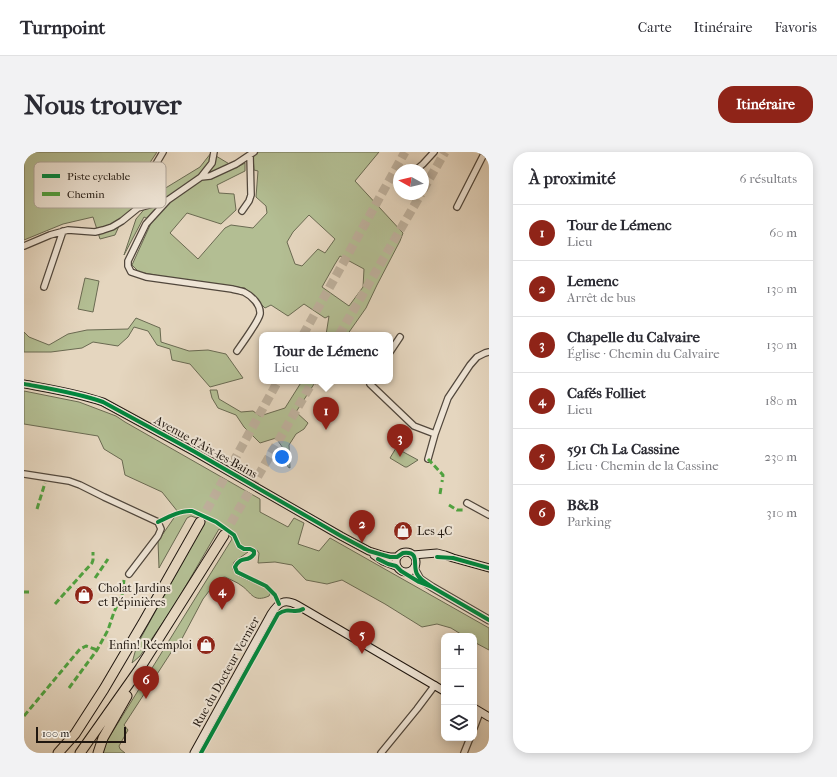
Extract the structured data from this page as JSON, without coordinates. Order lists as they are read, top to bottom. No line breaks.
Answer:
{"streets":{"main road":["Avenue d'Aix-les-Bains","Rue du Docteur Vernier"]},"places":{"shop":["Les 4C","Cholat Jardins et Pépinières","Enfin! Réemploi"]},"legend":["Piste cyclable","Chemin"],"scale_bar":"100 m","north":"left","page":{"header":"Turnpoint","nav":["Carte","Itinéraire","Favoris"],"buttons":"Itinéraire","title":"Nous trouver","heading":["À proximité","6 résultats"],"list":[{"mark":"1","name":"Tour de Lémenc","note":"Lieu","value":"60 m"},{"mark":"2","name":"Lemenc","note":"Arrêt de bus","value":"130 m"},{"mark":"3","name":"Chapelle du Calvaire","note":"Église · Chemin du Calvaire","value":"130 m"},{"mark":"4","name":"Cafés Folliet","note":"Lieu","value":"180 m"},{"mark":"5","name":"591 Ch La Cassine","note":"Lieu · Chemin de la Cassine","value":"230 m"},{"mark":"6","name":"B&B","note":"Parking","value":"310 m"}],"popup":["Tour de Lémenc","Lieu"],"pins":["1","3","2","4","5","6"],"map_buttons":["+","−"],"scale":"100 m"}}
